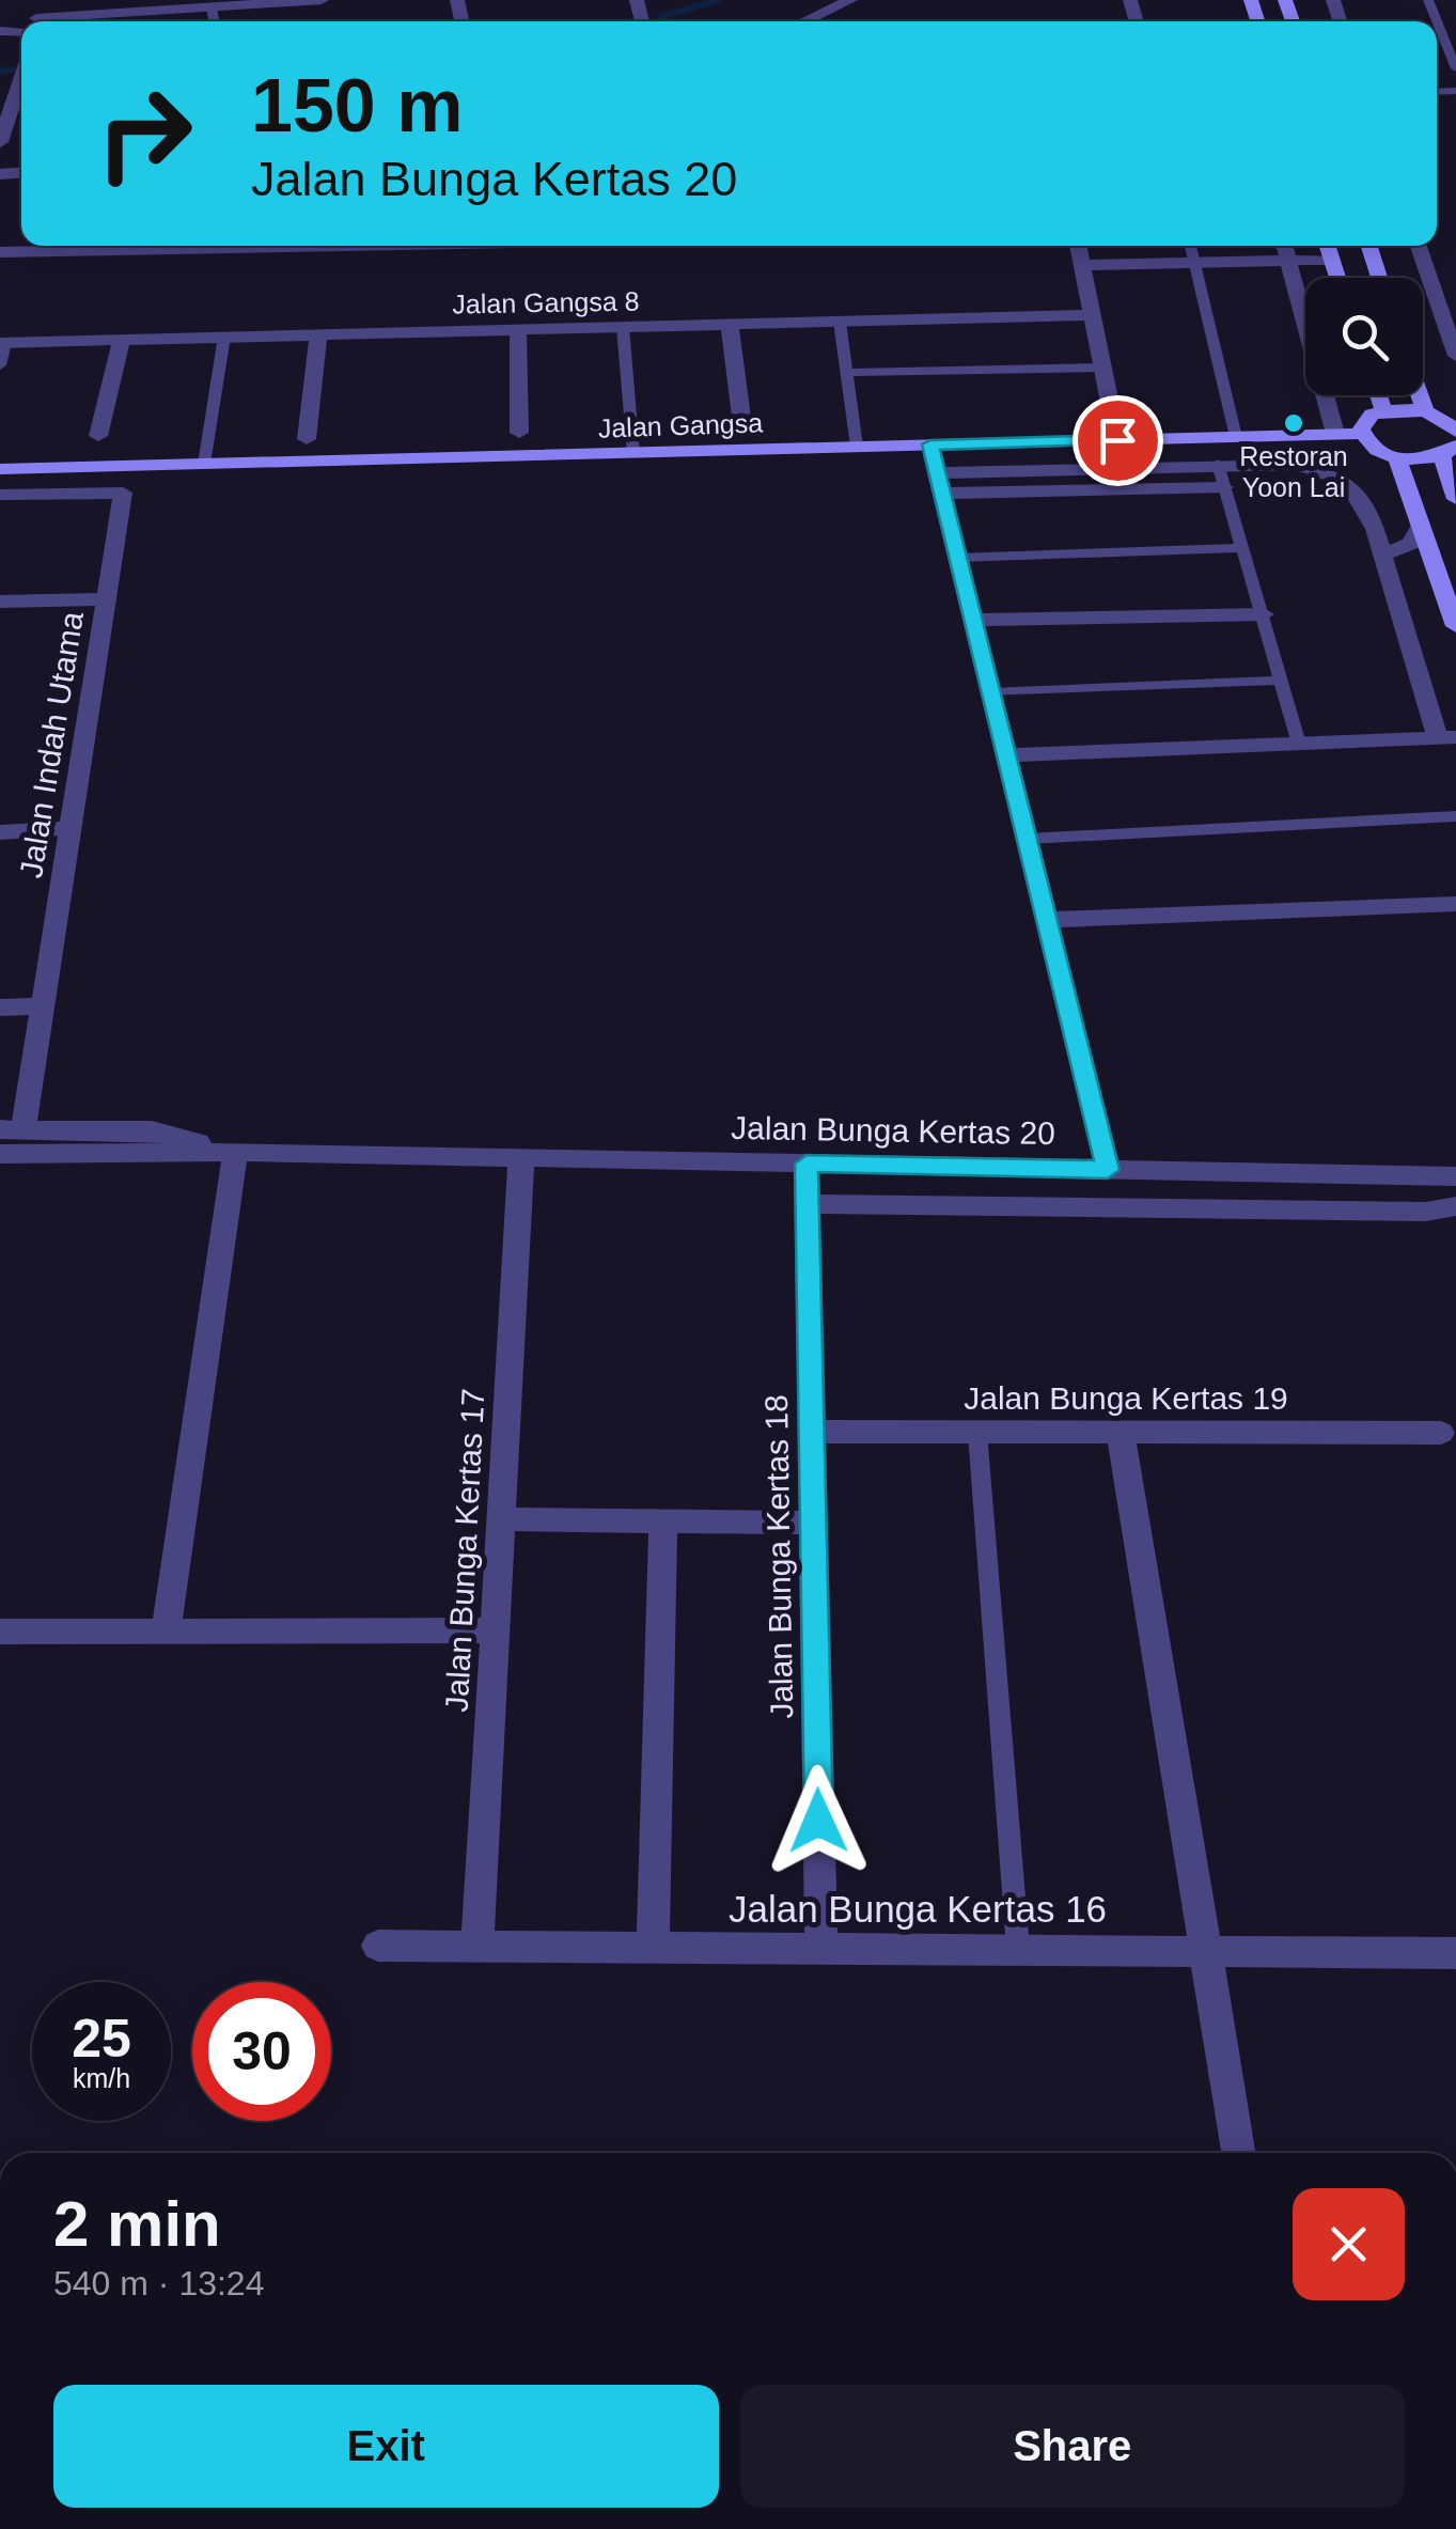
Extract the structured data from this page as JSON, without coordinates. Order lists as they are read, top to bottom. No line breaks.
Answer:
{"streets":{"street":["Jalan Gangsa 8","Jalan Gangsa","Jalan Indah Utama","Jalan Bunga Kertas 20","Jalan Bunga Kertas 19","Jalan Bunga Kertas 17","Jalan Bunga Kertas 18","Jalan Bunga Kertas 16"]},"crossings":[["Jalan Bunga Kertas 20","Jalan Bunga Kertas 17"],["Jalan Bunga Kertas 20","Jalan Bunga Kertas 18"],["Jalan Bunga Kertas 19","Jalan Bunga Kertas 18"],["Jalan Bunga Kertas 17","Jalan Bunga Kertas 16"],["Jalan Bunga Kertas 18","Jalan Bunga Kertas 16"]],"places":["Restoran Yoon Lai"],"page":{"turn":["150 m","Jalan Bunga Kertas 20"],"speed":"25 km/h","limit":"30","heading":["2 min","540 m · 13:24"],"buttons":["Exit","Share"]}}
